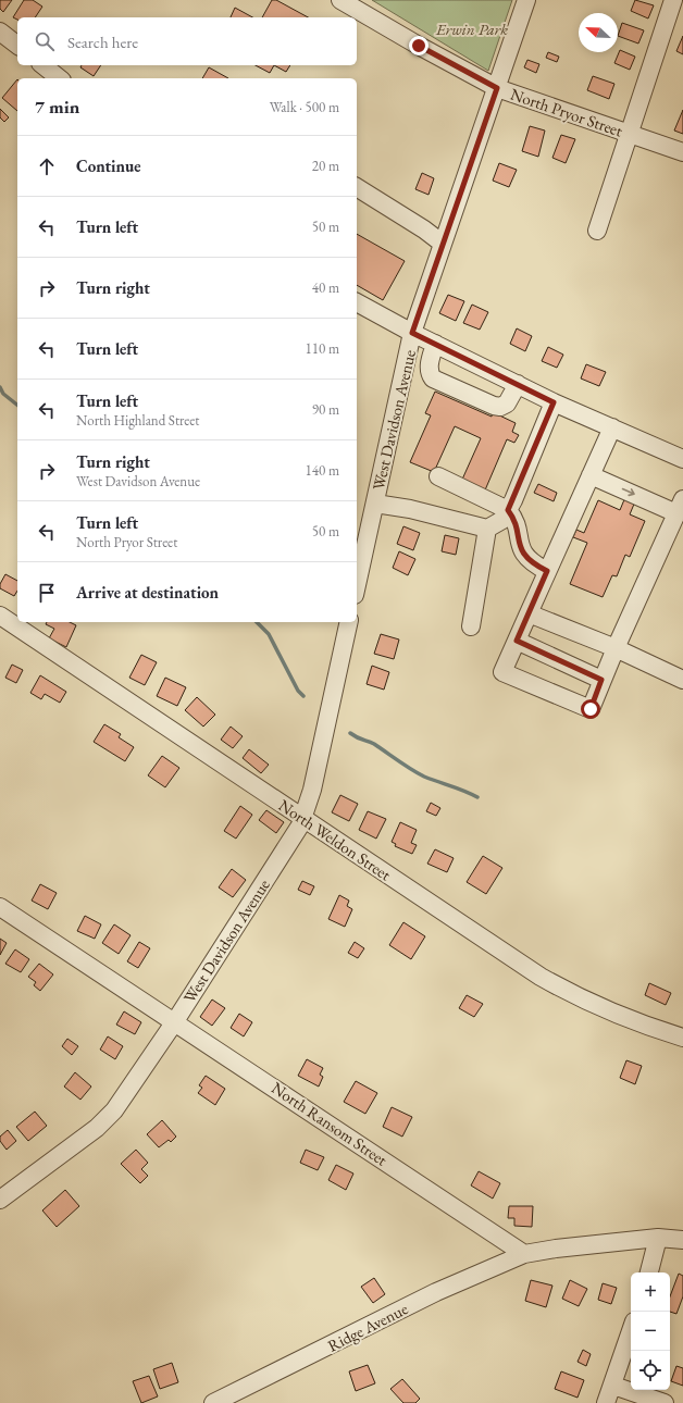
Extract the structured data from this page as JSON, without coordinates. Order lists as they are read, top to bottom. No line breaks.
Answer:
{"streets":{"street":["North Pryor Street","West Davidson Avenue","North Weldon Street","North Ransom Street","Ridge Avenue"]},"crossings":[["North Pryor Street","West Davidson Avenue"],["West Davidson Avenue","North Weldon Street"],["West Davidson Avenue","North Ransom Street"],["North Ransom Street","Ridge Avenue"]],"parks":["Erwin Park"],"north":"top left","page":{"search":"Search here","heading":["7 min","Walk · 500 m"],"list":[["Continue","20 m"],["Turn left","50 m"],["Turn right","40 m"],["Turn left","110 m"],["Turn left","North Highland Street","90 m"],["Turn right","West Davidson Avenue","140 m"],["Turn left","North Pryor Street","50 m"],"Arrive at destination"],"map_buttons":["+","−"]}}
